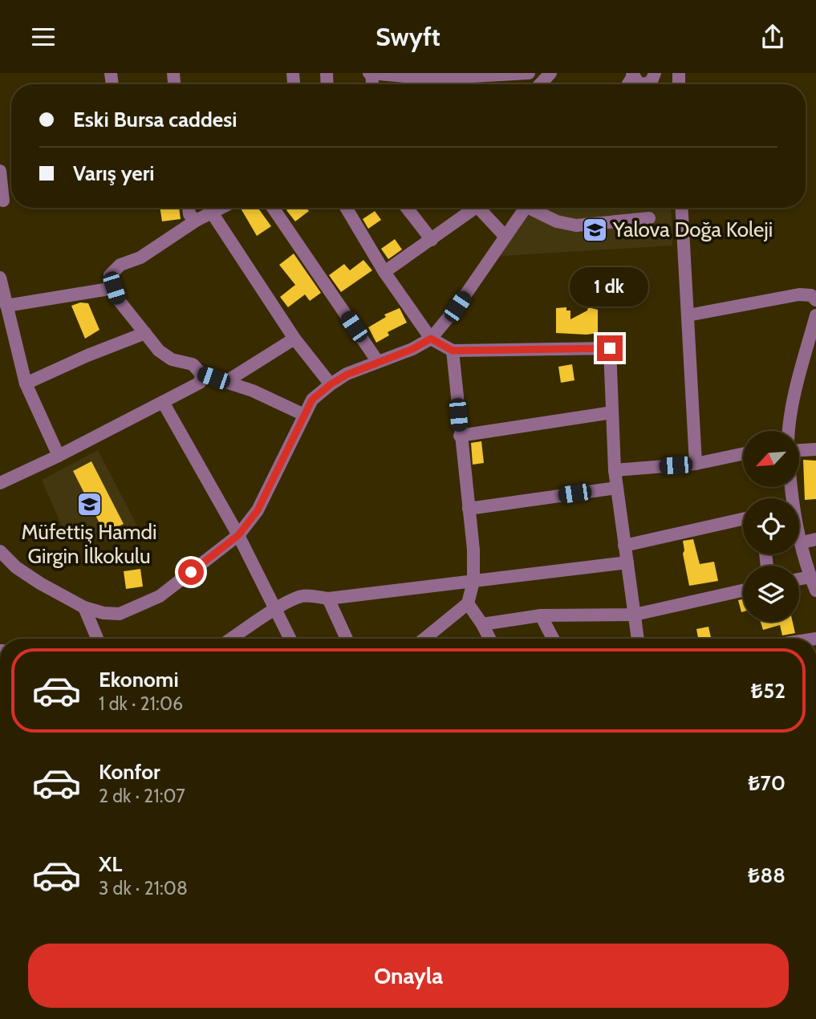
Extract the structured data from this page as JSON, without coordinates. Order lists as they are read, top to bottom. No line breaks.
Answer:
{"places":{"school or university":["Yalova Doğa Koleji","Müfettiş Hamdi Girgin İlkokulu"]},"north":"bottom left","page":{"header":"Swyft","banner":["Eski Bursa caddesi","Varış yeri"],"bubble":"1 dk","list":[{"name":"Ekonomi","note":"1 dk · 21:06","value":"₺52"},{"name":"Konfor","note":"2 dk · 21:07","value":"₺70"},{"name":"XL","note":"3 dk · 21:08","value":"₺88"}],"buttons":"Onayla"}}
